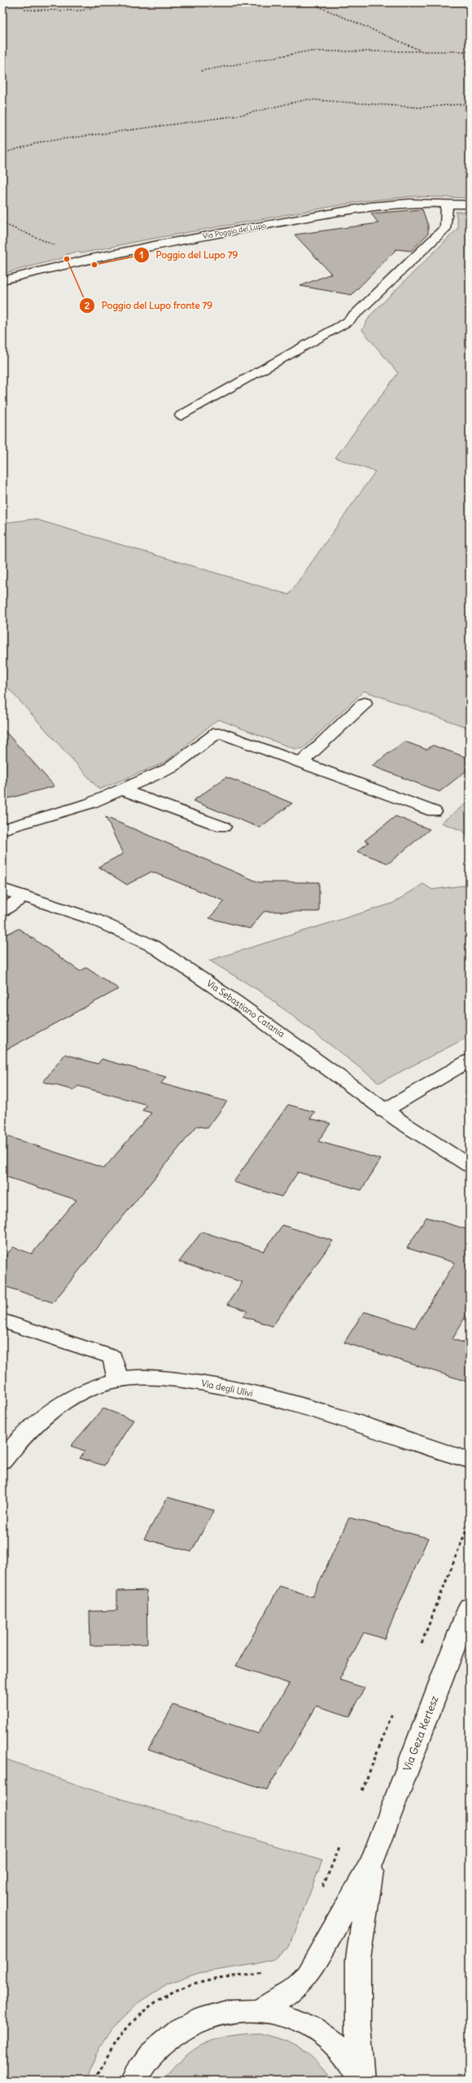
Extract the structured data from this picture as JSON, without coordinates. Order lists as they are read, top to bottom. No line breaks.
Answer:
{"streets":{"street":["Via Poggio del Lupo","Via Sebastiano Catania","Via degli Ulivi","Via Geza Kertesz"]},"places":["Poggio del Lupo fronte 79","Poggio del Lupo 79"]}
